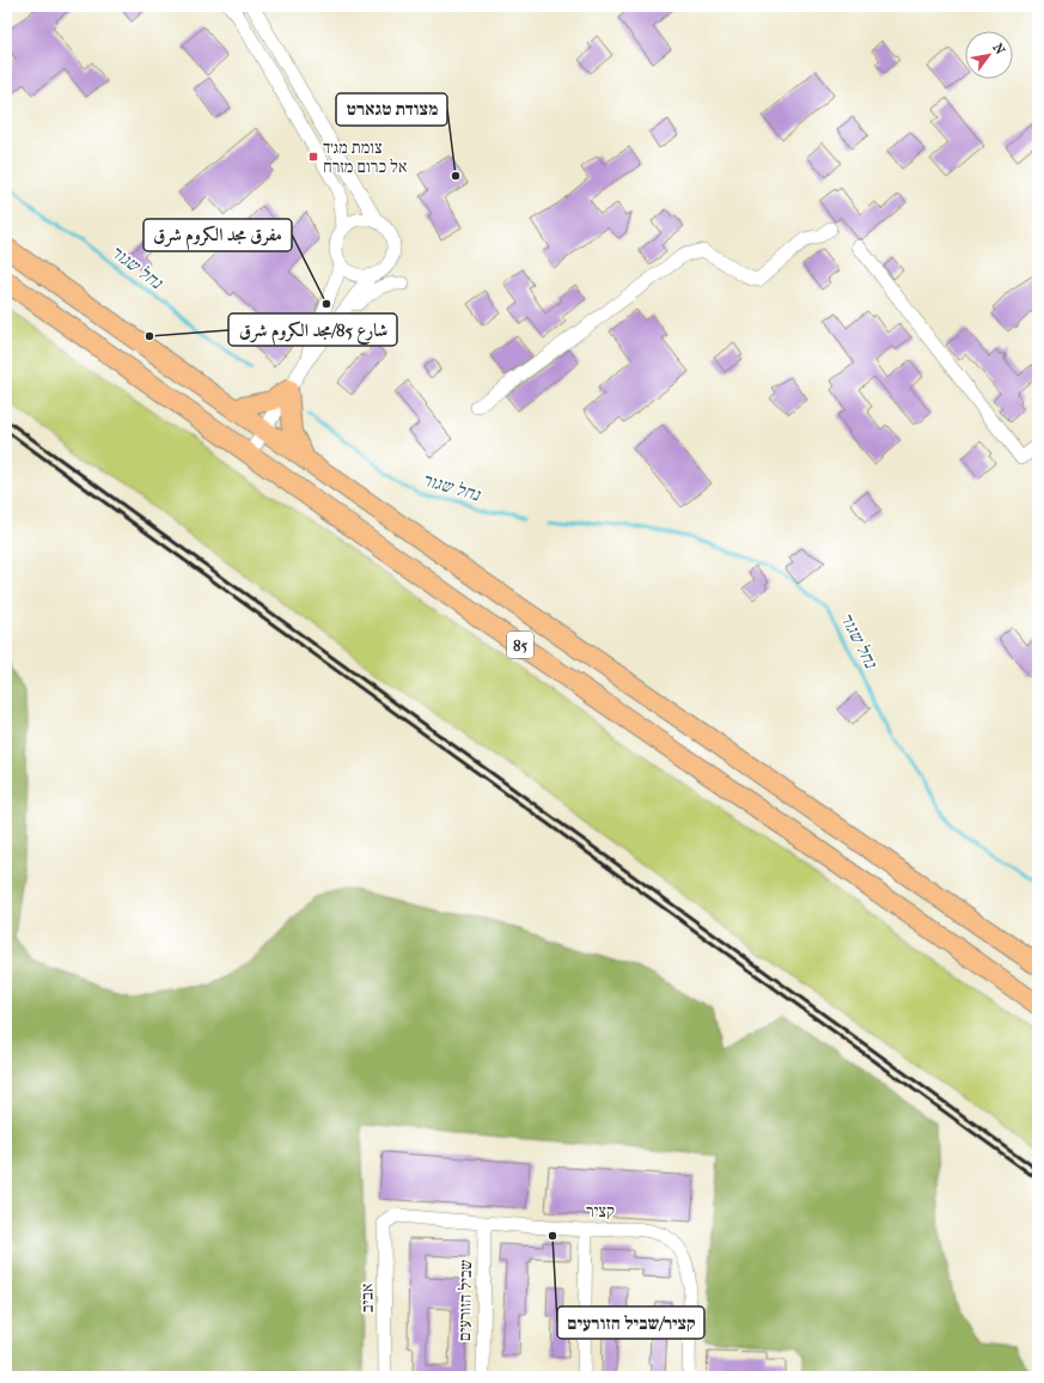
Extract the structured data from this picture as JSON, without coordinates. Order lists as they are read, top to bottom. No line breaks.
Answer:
{"streets":{"highway":["85"],"street":["קציר","אביב","שביל הזורעים"]},"crossings":[["קציר","אביב"],["קציר","שביל הזורעים"]],"water":["נחל שגור"],"places":{"transit":["צומת מג׳ד אל כרום מזרח"],"other":["מצודת טגארט","مفرق مجد الكروم شرق","شارع 85/مجد الكروم شرق","קציר/שביל הזורעים"]},"north":"top right"}
